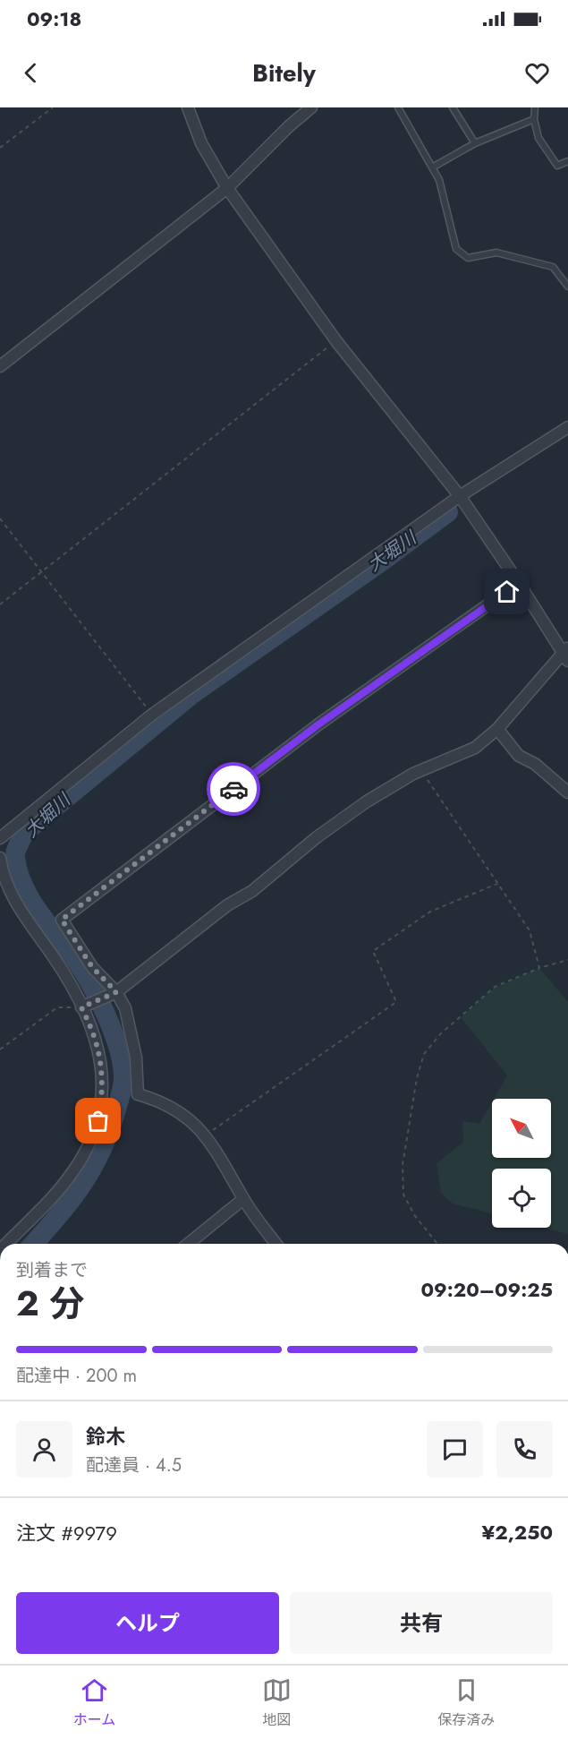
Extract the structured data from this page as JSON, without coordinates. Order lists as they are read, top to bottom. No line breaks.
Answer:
{"water":["大堀川"],"north":"top left","page":{"status":"09:18","header":"Bitely","heading":["2 分","到着まで","09:20–09:25"],"panel":["鈴木","配達員 · 4.5","注文 #9979","¥2,250"],"bar":"配達中 · 200 m","buttons":["ヘルプ","共有"],"tabs":["ホーム","地図","保存済み"]}}
